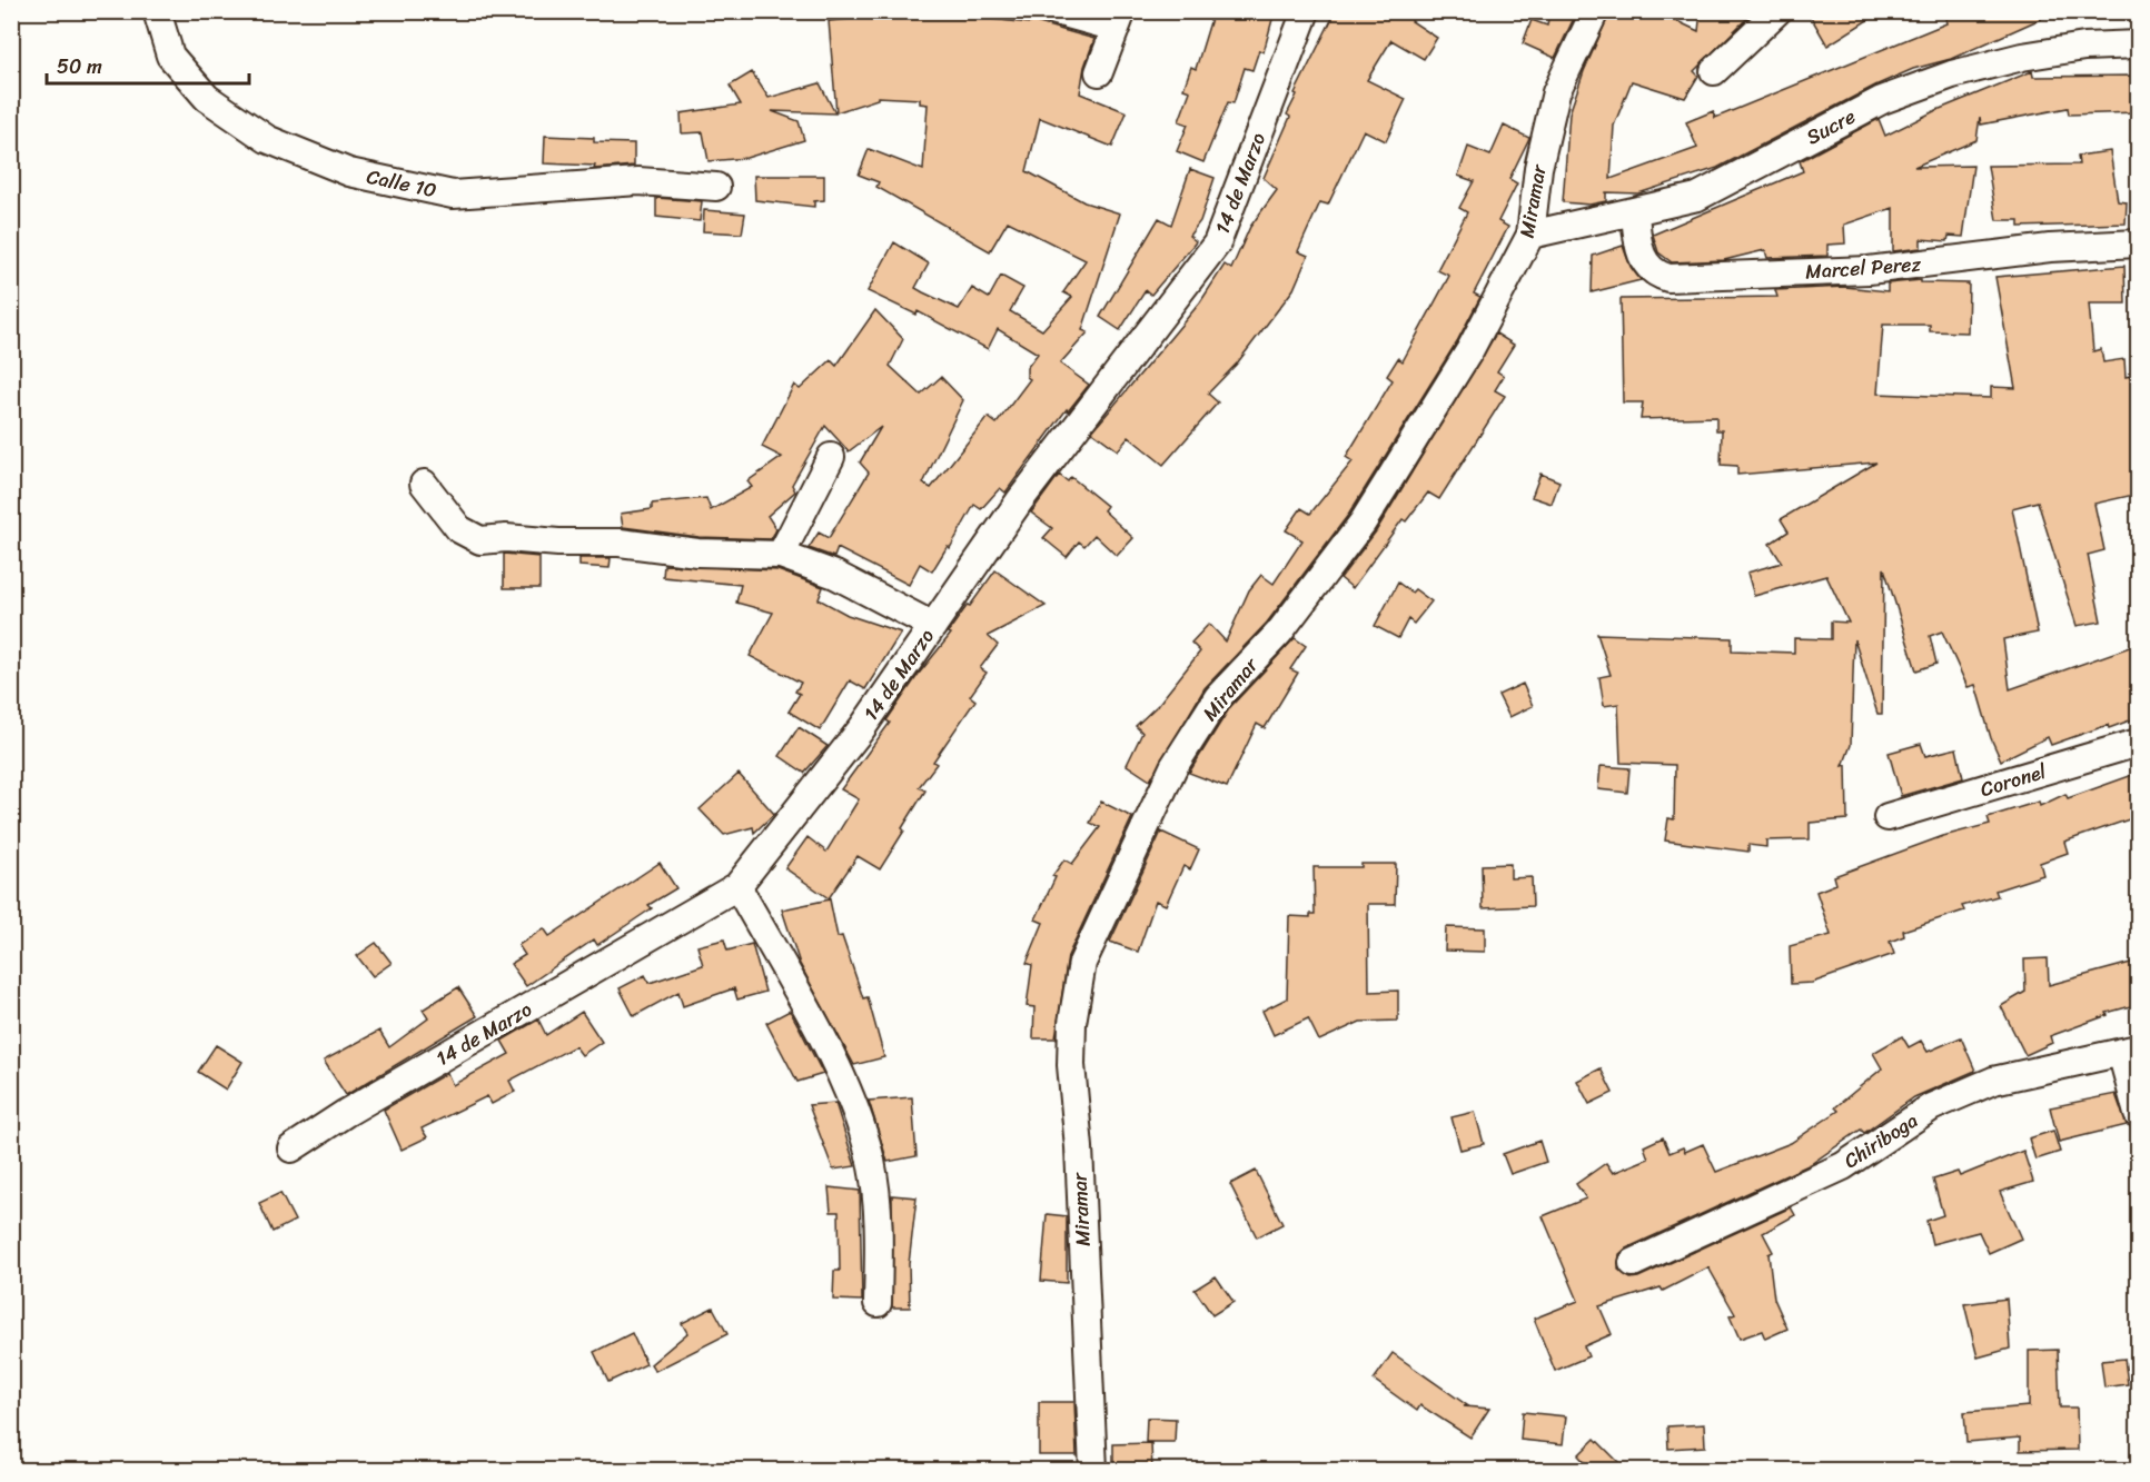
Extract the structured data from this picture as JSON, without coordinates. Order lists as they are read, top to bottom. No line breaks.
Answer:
{"streets":{"street":["Sucre","Calle 10","14 de Marzo","Miramar","Marcel Perez","Coronel","Chiriboga"]},"crossings":[["Sucre","Miramar"],["Sucre","Marcel Perez"]],"scale_bar":"50 m"}
